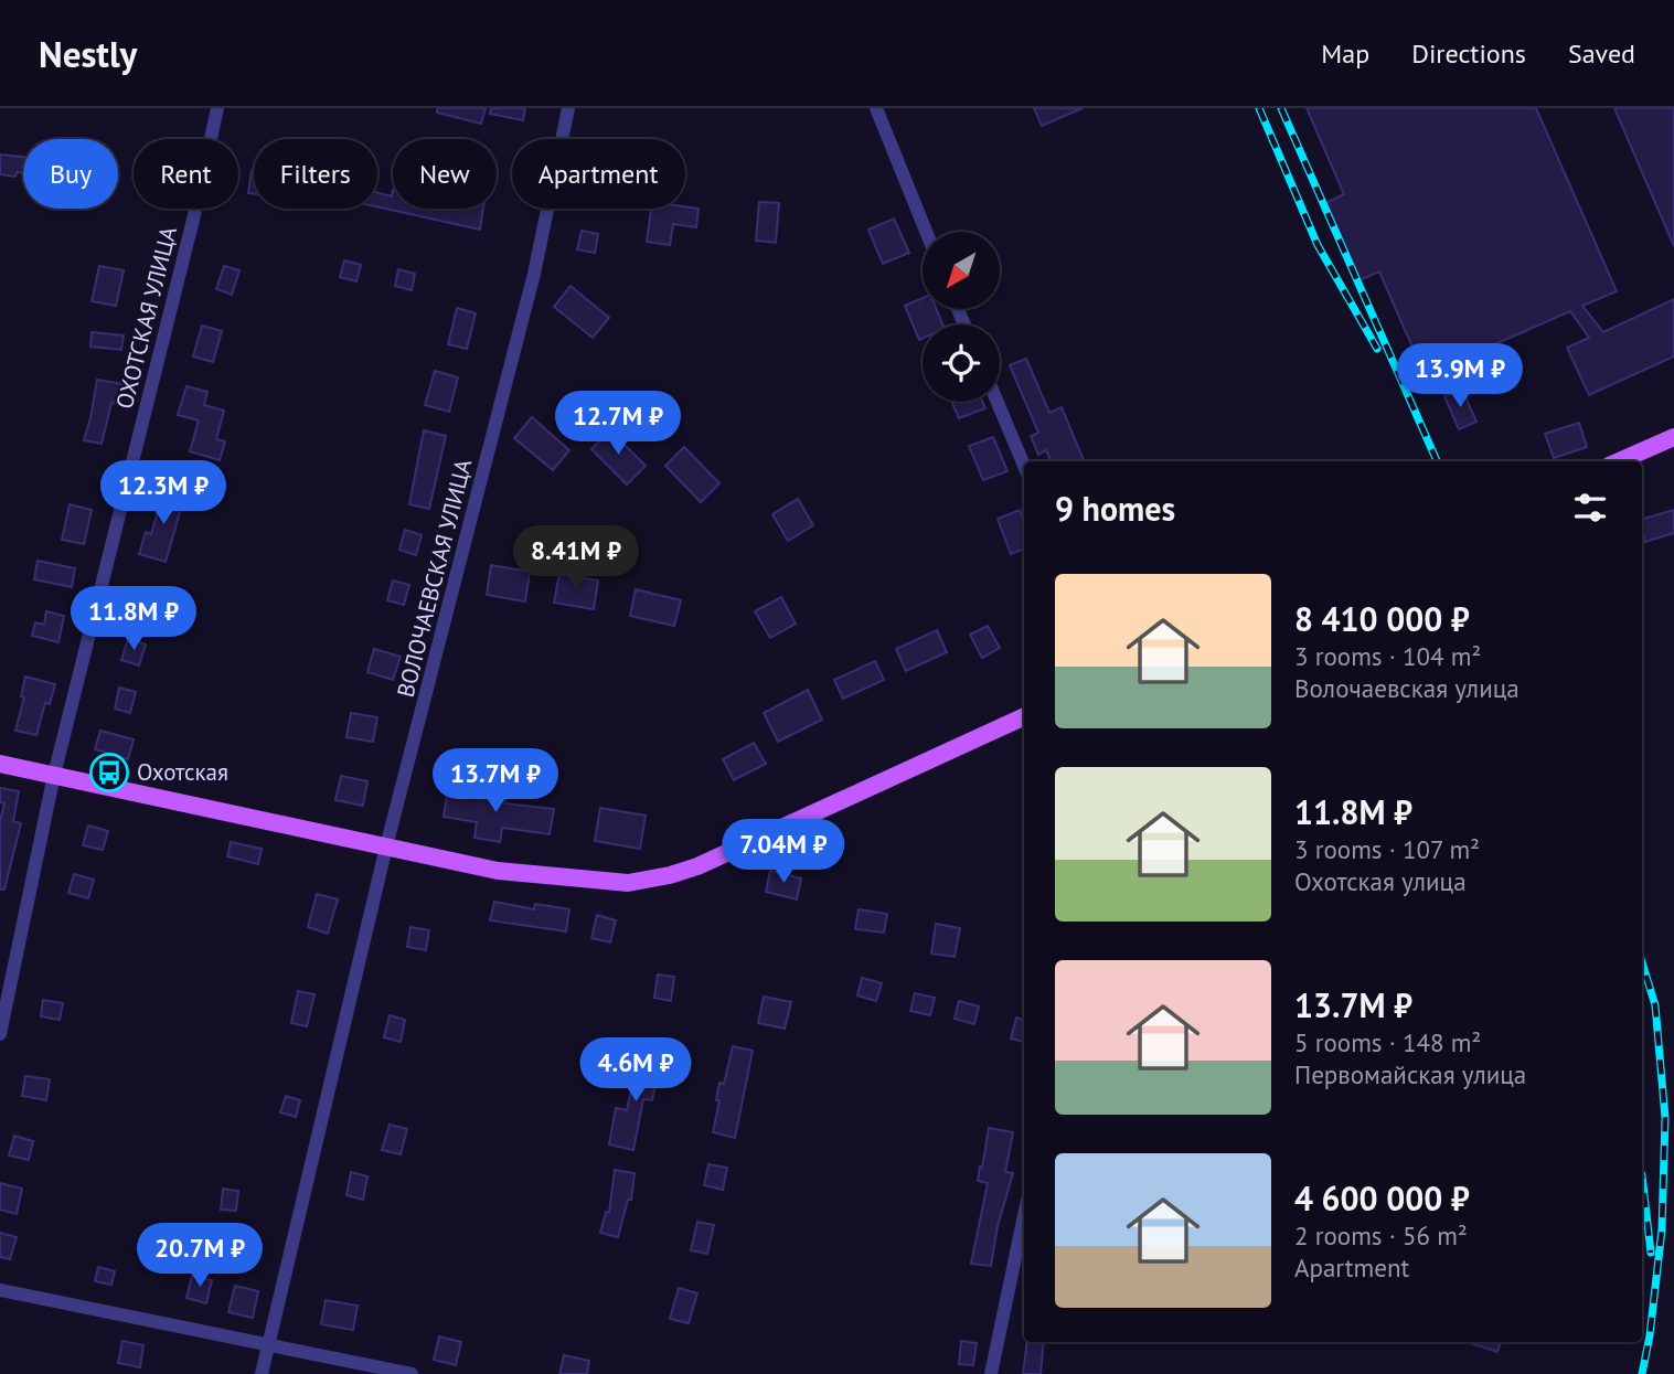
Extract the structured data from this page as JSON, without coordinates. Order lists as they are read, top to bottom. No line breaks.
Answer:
{"streets":{"street":["ОХОТСКАЯ УЛИЦА","ВОЛОЧАЕВСКАЯ УЛИЦА"]},"places":{"bus stop":["Охотская"]},"north":"bottom left","page":{"header":"Nestly","nav":["Map","Directions","Saved"],"chip":["Buy","Rent","Filters","New","Apartment"],"price":["13.9M ₽","12.7M ₽","12.3M ₽","8.41M ₽","11.8M ₽","13.7M ₽","7.04M ₽","4.6M ₽","20.7M ₽"],"heading":"9 homes","list":[{"name":"8 410 000 ₽","note":"3 rooms · 104 m² · Волочаевская улица"},{"name":"11.8M ₽","note":"3 rooms · 107 m² · Охотская улица"},{"name":"13.7M ₽","note":"5 rooms · 148 m² · Первомайская улица"},{"name":"4 600 000 ₽","note":"2 rooms · 56 m² · Apartment"}]}}
